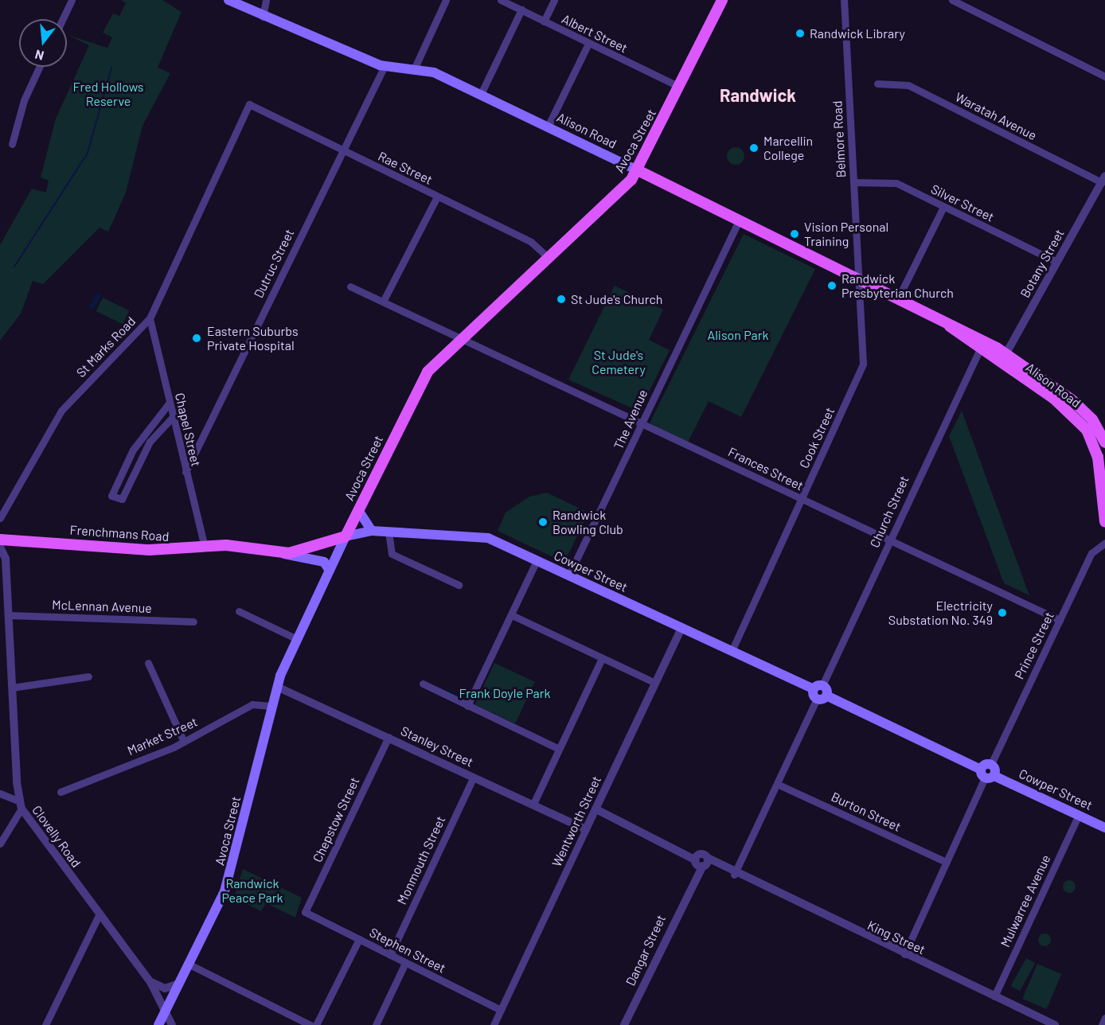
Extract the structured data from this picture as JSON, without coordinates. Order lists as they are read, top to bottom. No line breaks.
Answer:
{"streets":{"main road":["Alison Road","Avoca Street","Frenchmans Road","Cowper Street"],"street":["Albert Street","Waratah Avenue","Belmore Road","Rae Street","Silver Street","Dutruc Street","Botany Street","St Marks Road","The Avenue","Chapel Street","Cook Street","Frances Street","Church Street","McLennan Avenue","Prince Street","Market Street","Stanley Street","Burton Street","Chepstow Street","Wentworth Street","Clovelly Road","Monmouth Street","Mulwarree Avenue","King Street","Stephen Street","Dangar Street"]},"crossings":[["Albert Street","Avoca Street"],["Waratah Avenue","Botany Street"],["Alison Road","Belmore Road"],["Alison Road","Avoca Street"],["Alison Road","Dutruc Street"],["Alison Road","Botany Street"],["Alison Road","The Avenue"],["Alison Road","Cook Street"],["Alison Road","Church Street"],["Belmore Road","Silver Street"],["Belmore Road","Cook Street"],["Avoca Street","Rae Street"],["Avoca Street","Frances Street"],["Avoca Street","Frenchmans Road"],["Avoca Street","Cowper Street"],["Avoca Street","Market Street"],["Avoca Street","Stanley Street"],["Avoca Street","Clovelly Road"],["Rae Street","Dutruc Street"],["Rae Street","St Marks Road"],["Silver Street","Botany Street"],["Dutruc Street","Chapel Street"],["St Marks Road","Chapel Street"],["The Avenue","Frances Street"],["The Avenue","Cowper Street"],["Chapel Street","Frenchmans Road"],["Cook Street","Frances Street"],["Cook Street","Cowper Street"],["Frances Street","Church Street"],["Frances Street","Prince Street"],["Church Street","Cowper Street"],["Frenchmans Road","Cowper Street"],["Cowper Street","Wentworth Street"],["Cowper Street","Mulwarree Avenue"],["McLennan Avenue","Clovelly Road"],["Stanley Street","Chepstow Street"],["Stanley Street","Wentworth Street"],["Stanley Street","Monmouth Street"],["Chepstow Street","Stephen Street"],["Wentworth Street","King Street"],["Wentworth Street","Stephen Street"],["Monmouth Street","Stephen Street"],["Mulwarree Avenue","King Street"],["King Street","Dangar Street"]],"districts":["Randwick"],"parks":["Fred Hollows Reserve","Alison Park","St Jude's Cemetery","Frank Doyle Park","Randwick Peace Park"],"places":["Randwick Library","Marcellin College","Vision Personal Training","Randwick Presbyterian Church","St Jude's Church","Eastern Suburbs Private Hospital","Randwick Bowling Club","Electricity Substation No. 349"],"north":"bottom"}
